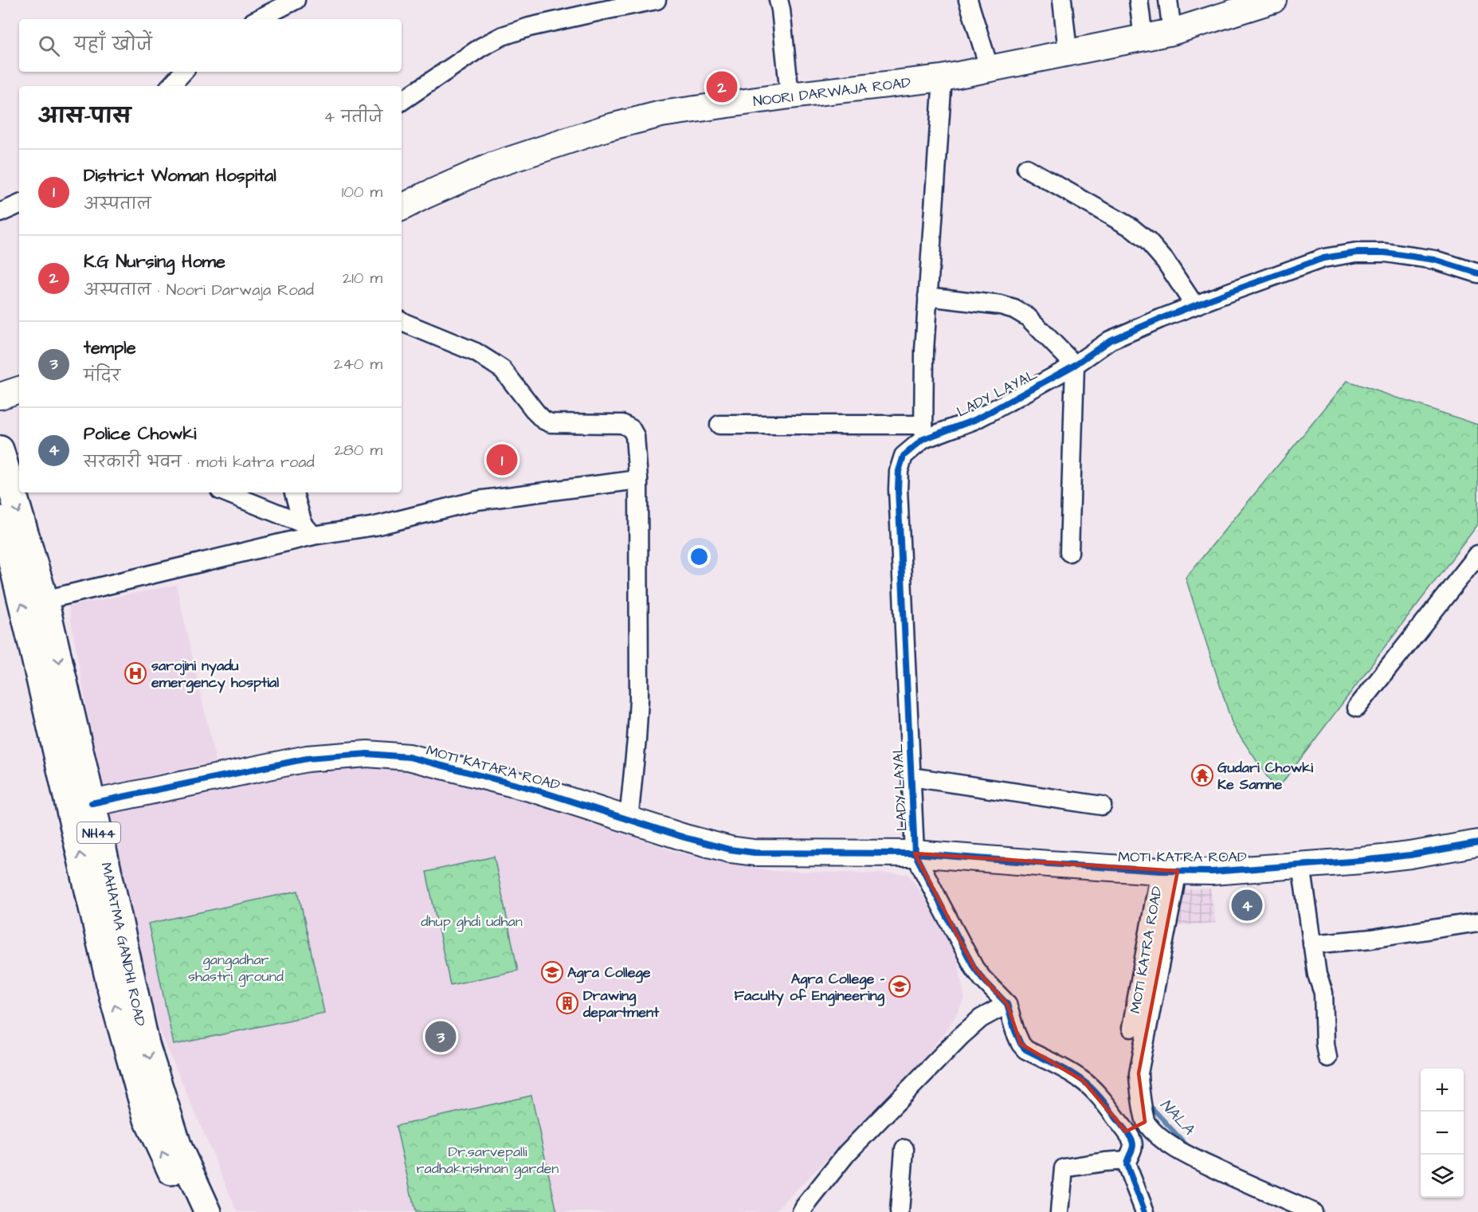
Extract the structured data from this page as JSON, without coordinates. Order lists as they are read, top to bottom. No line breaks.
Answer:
{"streets":{"highway":["NH44","MAHATMA GANDHI ROAD"],"street":["NOORI DARWAJA ROAD","LADY LAYAL","MOTI KATARA ROAD","MOTI KATRA ROAD"]},"crossings":[["LADY LAYAL","MOTI KATARA ROAD"],["LADY LAYAL","MOTI KATRA ROAD"],["MOTI KATARA ROAD","MOTI KATRA ROAD"],["MOTI KATARA ROAD","MAHATMA GANDHI ROAD"]],"water":["NALA"],"parks":["dhup ghdi udhan","gangadhar shastri ground","Dr.sarvepalli radhakrishnan garden"],"places":{"hospital":["sarojini nyadu emergency hosptial"],"temple":["Gudari Chowki Ke Samne"],"school or university":["Agra College","Agra College - Faculty of Engineering"],"building":["Drawing department"]},"page":{"search":"यहाँ खोजें","pins":["2","1","4","3"],"heading":["आस-पास","4 नतीजे"],"list":[{"mark":"1","name":"District Woman Hospital","note":"अस्पताल","value":"100 m"},{"mark":"2","name":"K.G Nursing Home","note":"अस्पताल · Noori Darwaja Road","value":"210 m"},{"mark":"3","name":"temple","note":"मंदिर","value":"240 m"},{"mark":"4","name":"Police Chowki","note":"सरकारी भवन · moti katra road","value":"280 m"}],"map_buttons":["+","−"]}}
